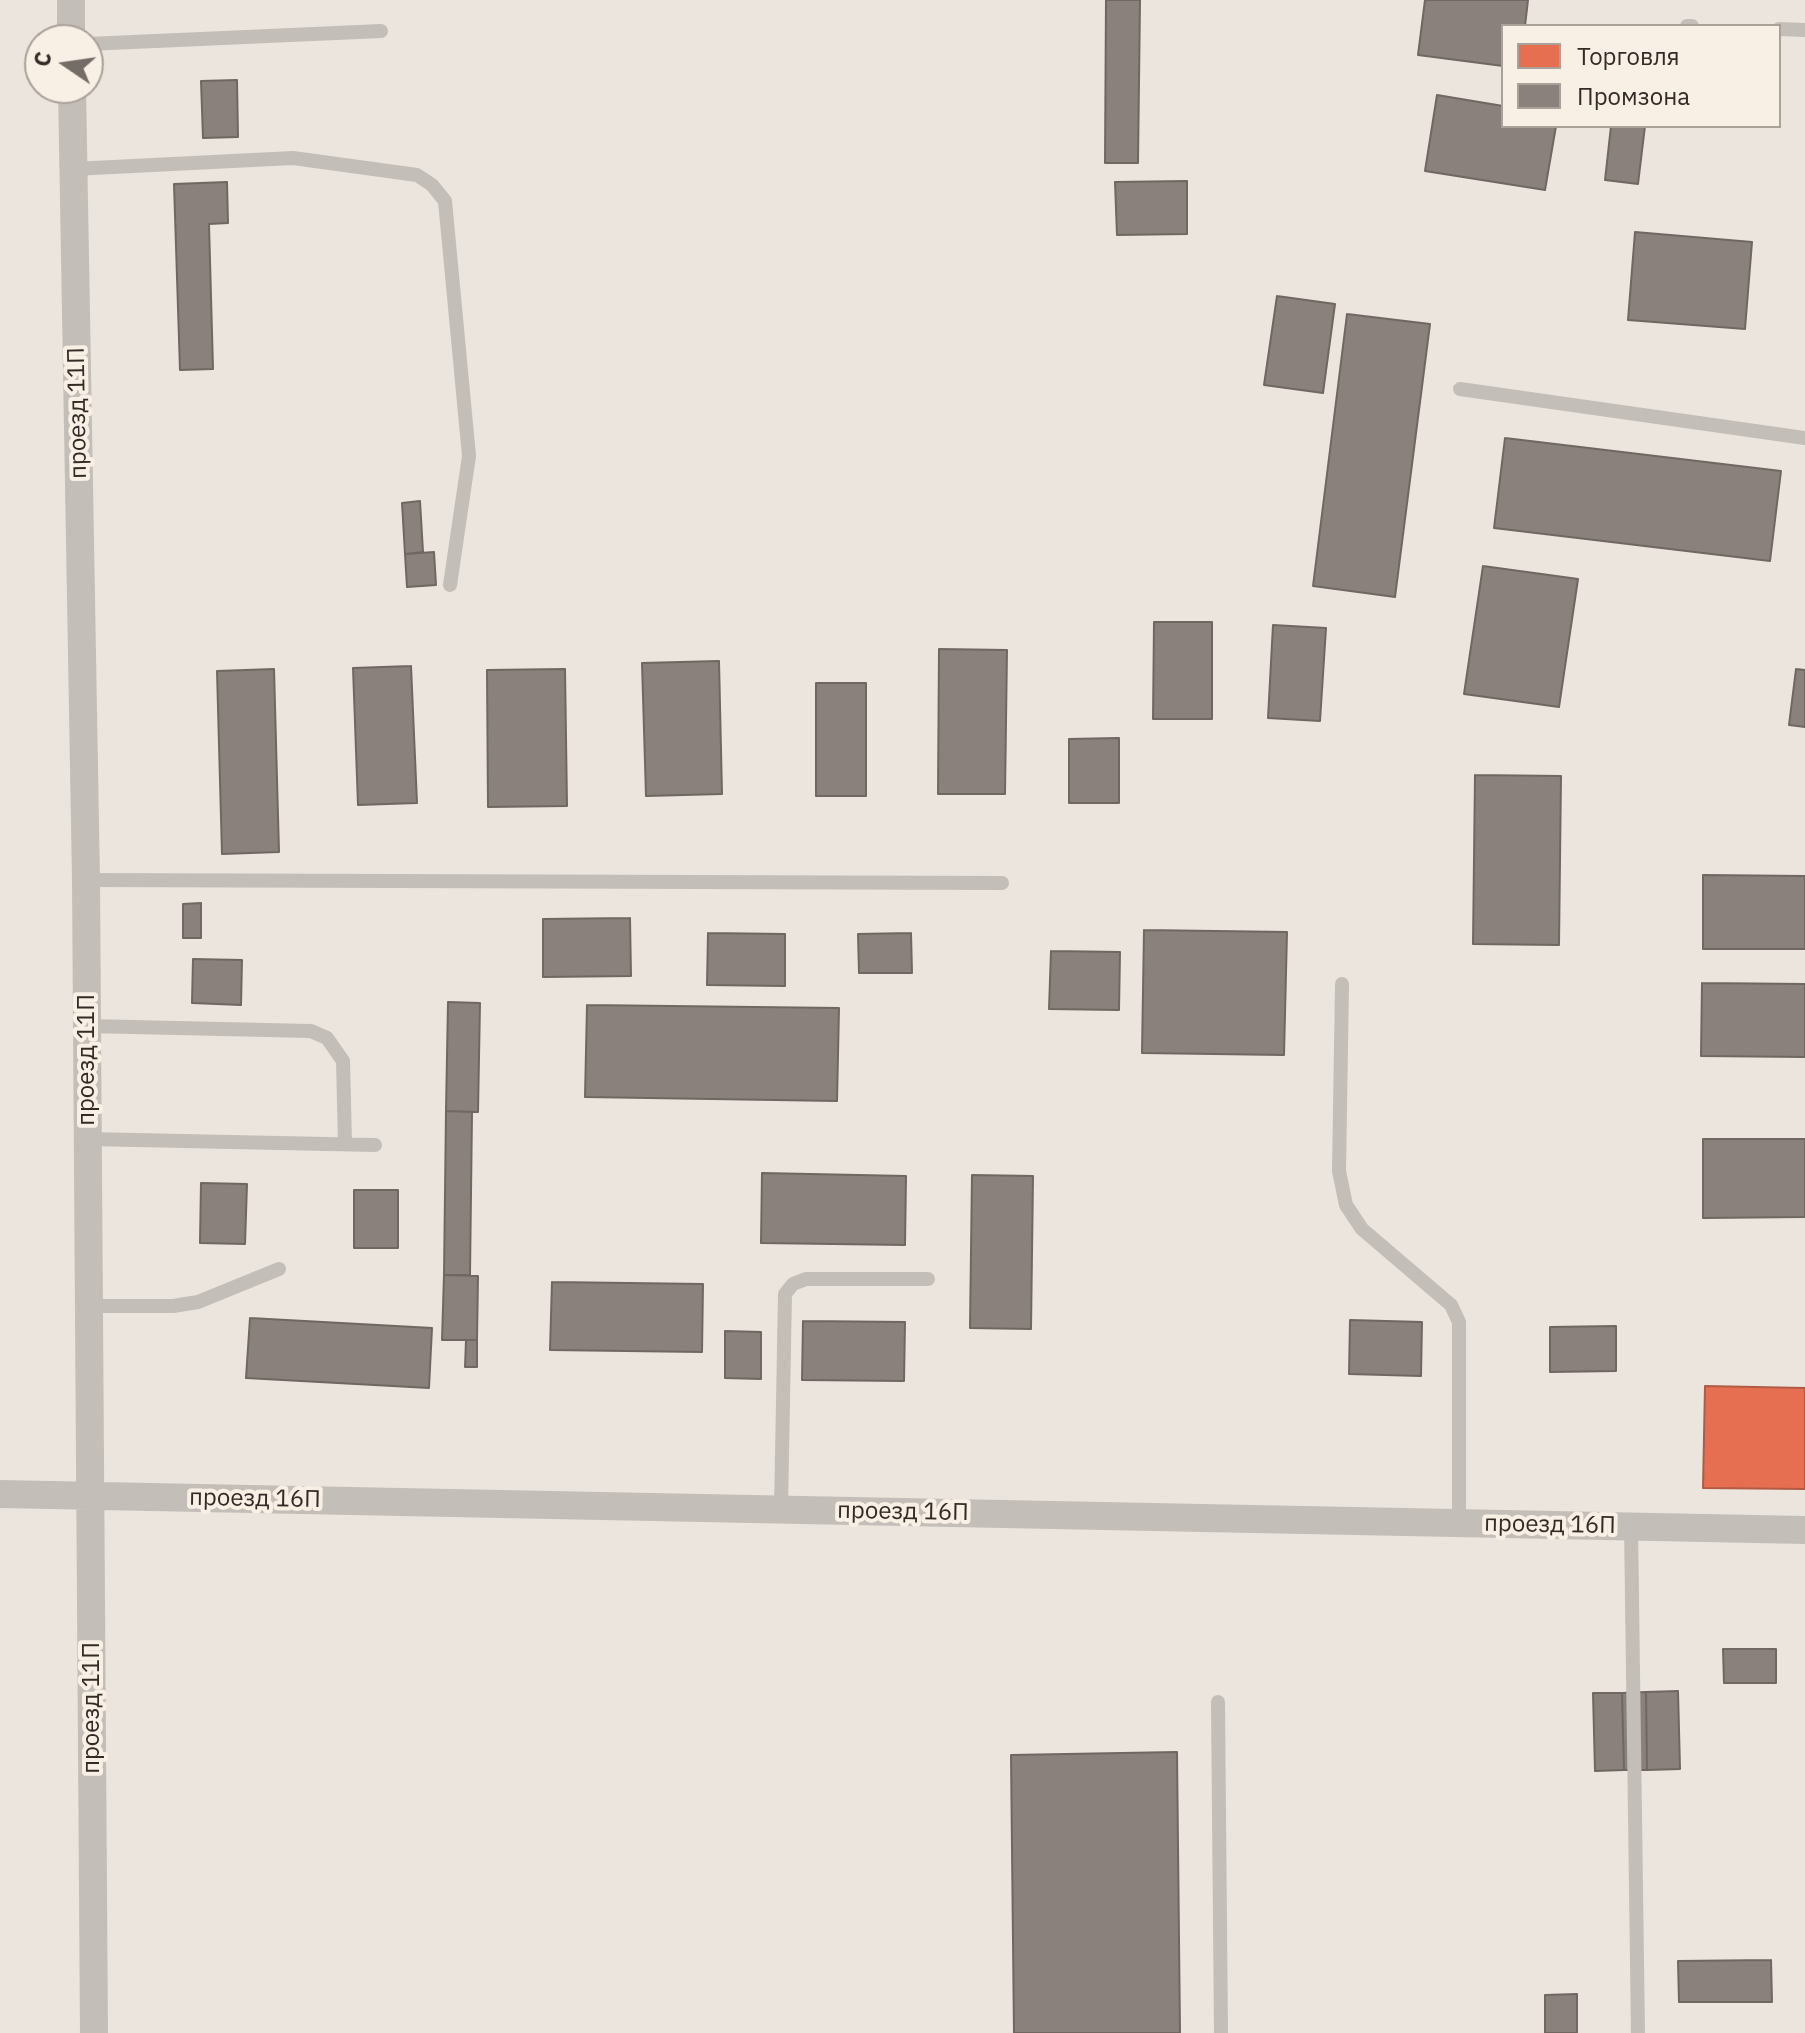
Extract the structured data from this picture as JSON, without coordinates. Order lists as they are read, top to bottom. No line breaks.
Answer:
{"streets":{"street":["проезд 11П","проезд 16П"]},"crossings":[["проезд 11П","проезд 16П"]],"legend":["Торговля","Промзона"],"north":"left"}
